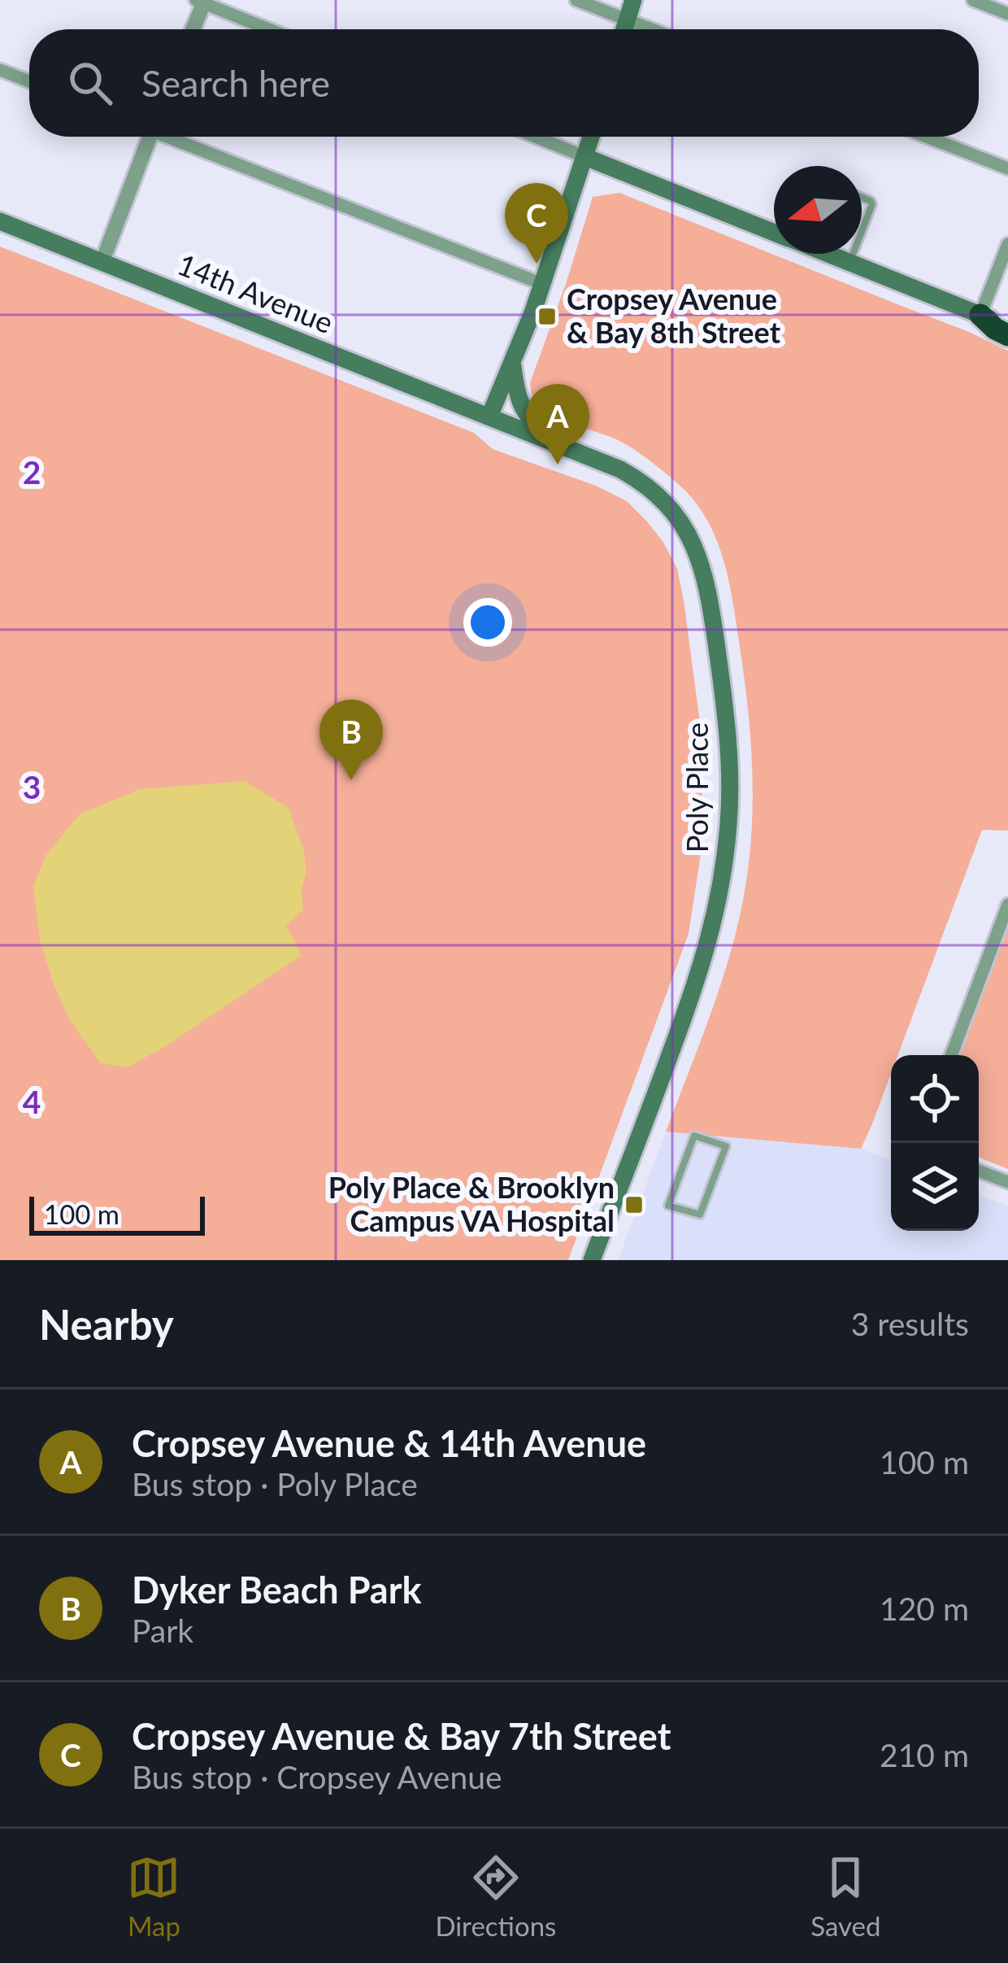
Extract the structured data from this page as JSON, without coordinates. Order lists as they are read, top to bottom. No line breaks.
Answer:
{"streets":{"main road":["14th Avenue","Poly Place"]},"crossings":[["14th Avenue","Poly Place"]],"places":{"transit":["Cropsey Avenue & Bay 8th Street","Poly Place & Brooklyn Campus VA Hospital"]},"scale_bar":"100 m","north":"left","page":{"search":"Search here","pins":["C","A","B"],"scale":"100 m","heading":["Nearby","3 results"],"list":[{"mark":"A","name":"Cropsey Avenue & 14th Avenue","note":"Bus stop · Poly Place","value":"100 m"},{"mark":"B","name":"Dyker Beach Park","note":"Park","value":"120 m"},{"mark":"C","name":"Cropsey Avenue & Bay 7th Street","note":"Bus stop · Cropsey Avenue","value":"210 m"}],"nav":["Map","Directions","Saved"]},"grid":{"rows":["2","3","4"]}}
